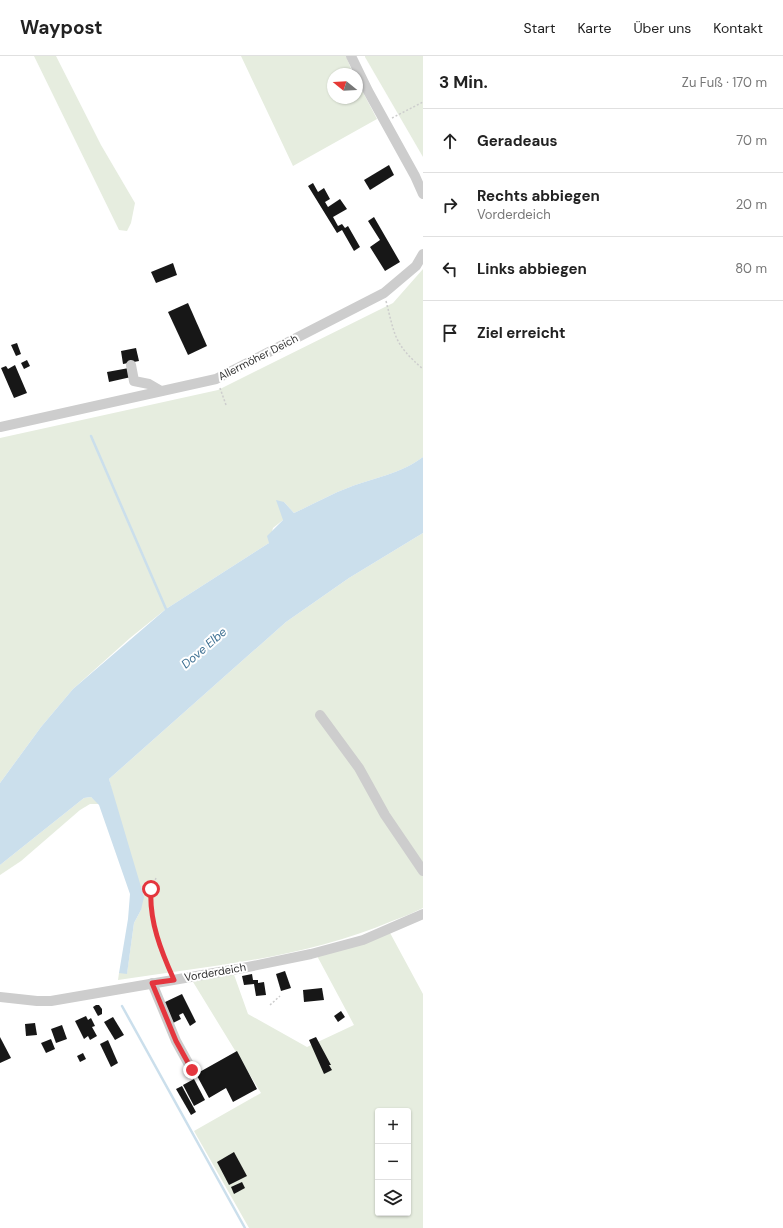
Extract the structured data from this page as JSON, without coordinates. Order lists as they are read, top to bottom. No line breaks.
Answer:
{"streets":{"street":["Allermöher Deich","Vorderdeich"]},"water":["Dove Elbe"],"north":"left","page":{"header":"Waypost","nav":["Start","Karte","Über uns","Kontakt"],"heading":["3 Min.","Zu Fuß · 170 m"],"list":[["Geradeaus","70 m"],["Rechts abbiegen","Vorderdeich","20 m"],["Links abbiegen","80 m"],"Ziel erreicht"],"map_buttons":["+","−"]}}
